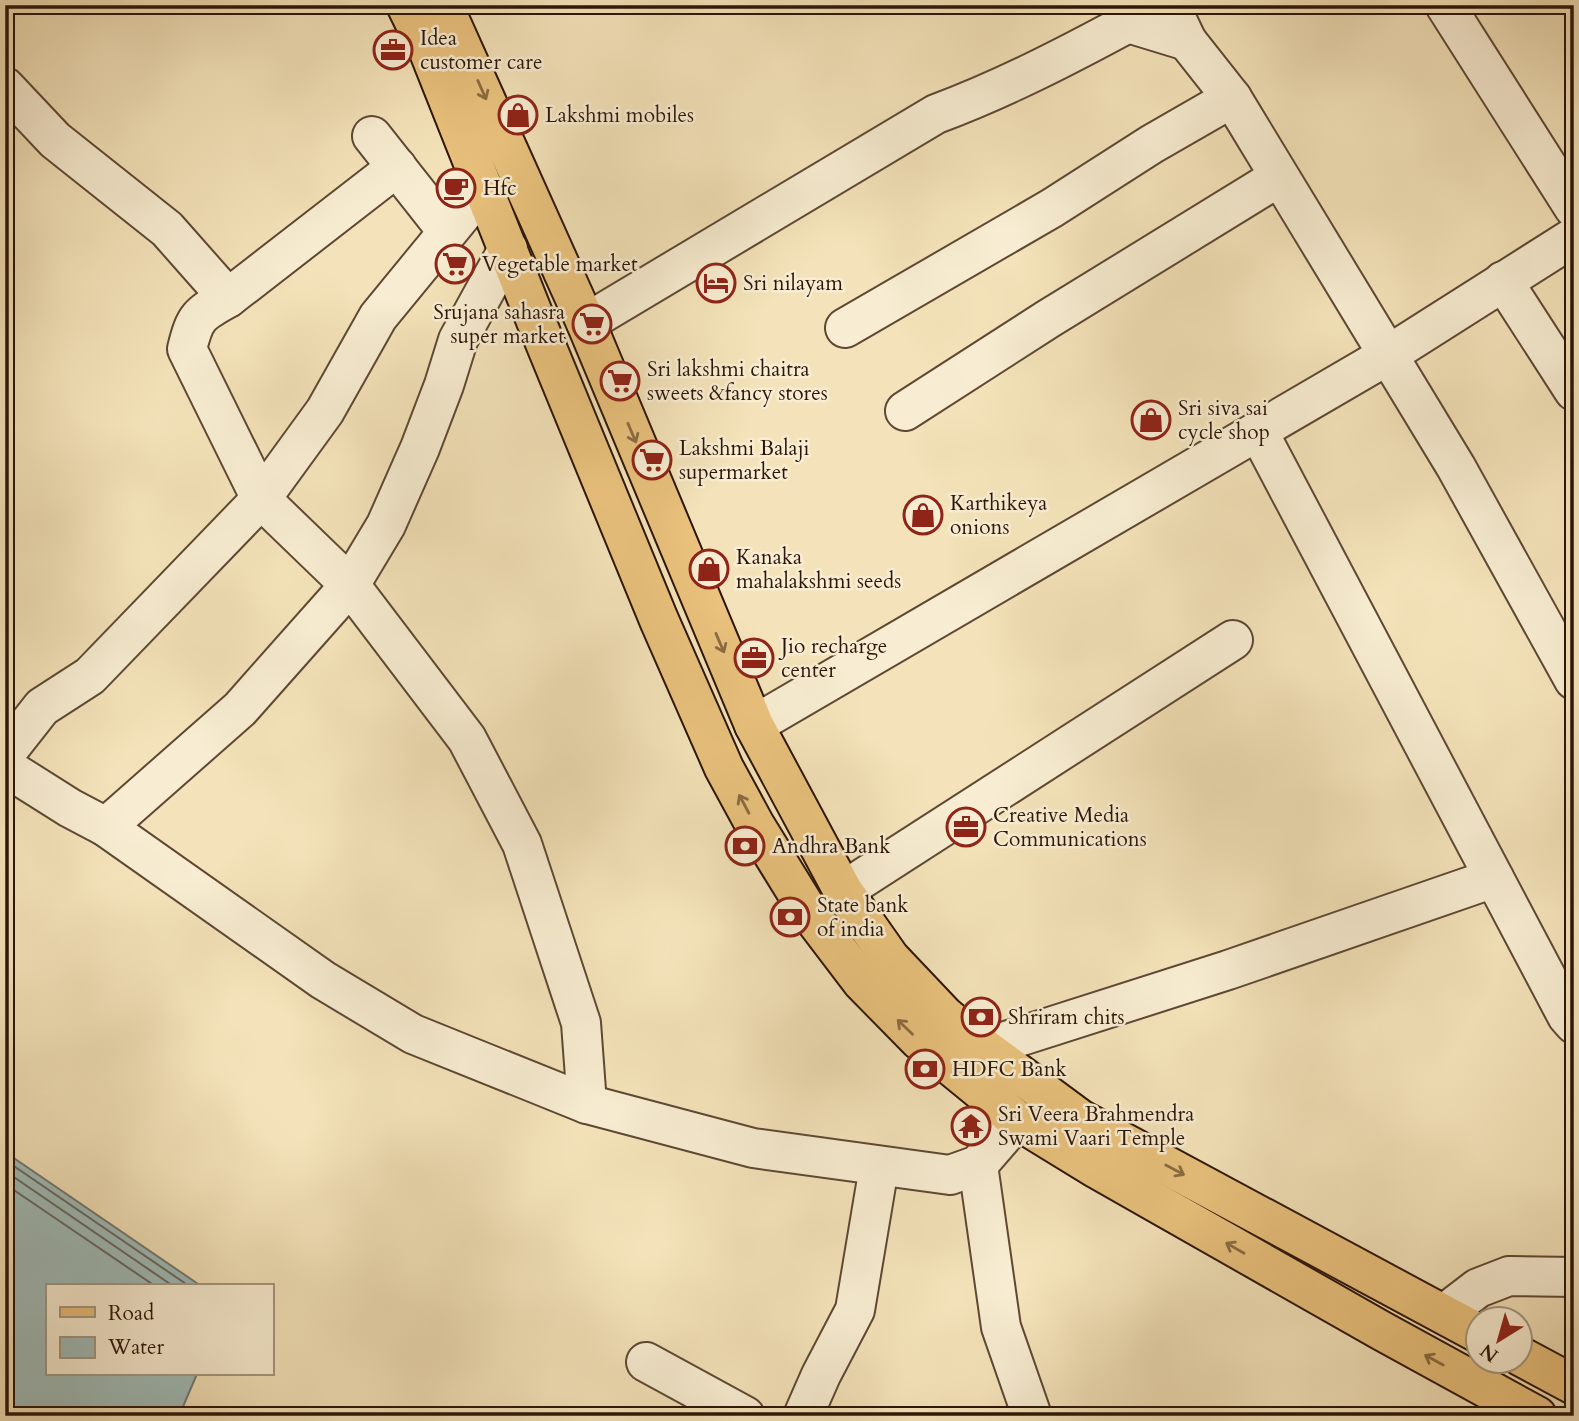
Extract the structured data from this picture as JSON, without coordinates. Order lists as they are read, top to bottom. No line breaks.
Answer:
{"places":{"office":["Idea customer care","Jio recharge center","Creative Media Communications"],"shop":["Lakshmi mobiles","Sri siva sai cycle shop","Karthikeya onions","Kanaka mahalakshmi seeds"],"cafe":["Hfc"],"supermarket":["Vegetable market","Srujana sahasra super market","Sri lakshmi chaitra sweets &fancy stores","Lakshmi Balaji supermarket"],"hotel":["Sri nilayam"],"bank":["Andhra Bank","State bank of india","Shriram chits","HDFC Bank"],"temple":["Sri Veera Brahmendra Swami Vaari Temple"]},"legend":["Road","Water"],"north":"bottom left"}
